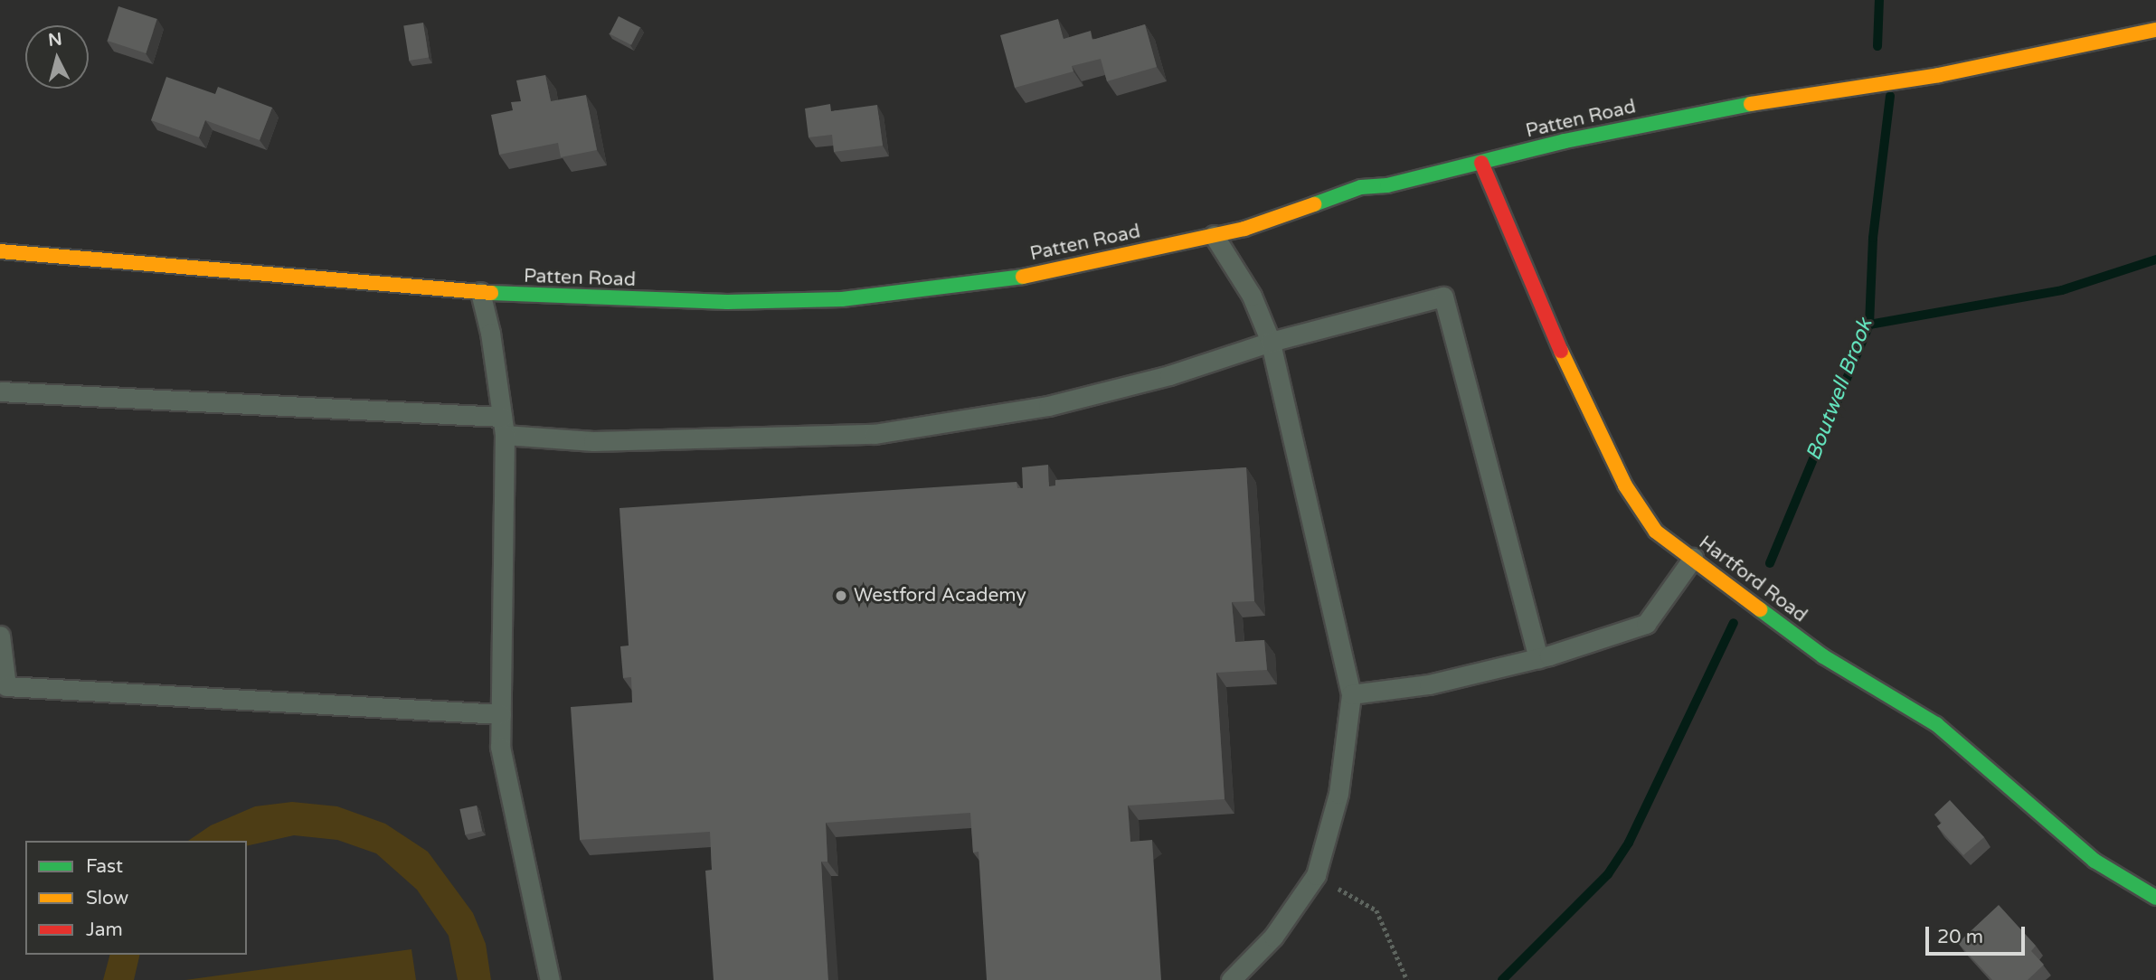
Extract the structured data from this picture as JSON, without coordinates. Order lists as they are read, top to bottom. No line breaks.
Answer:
{"streets":{"street":["Patten Road","Hartford Road"]},"crossings":[["Patten Road","Hartford Road"]],"water":["Boutwell Brook"],"places":["Westford Academy"],"legend":["Fast","Slow","Jam"],"scale_bar":"20 m","north":"top"}
